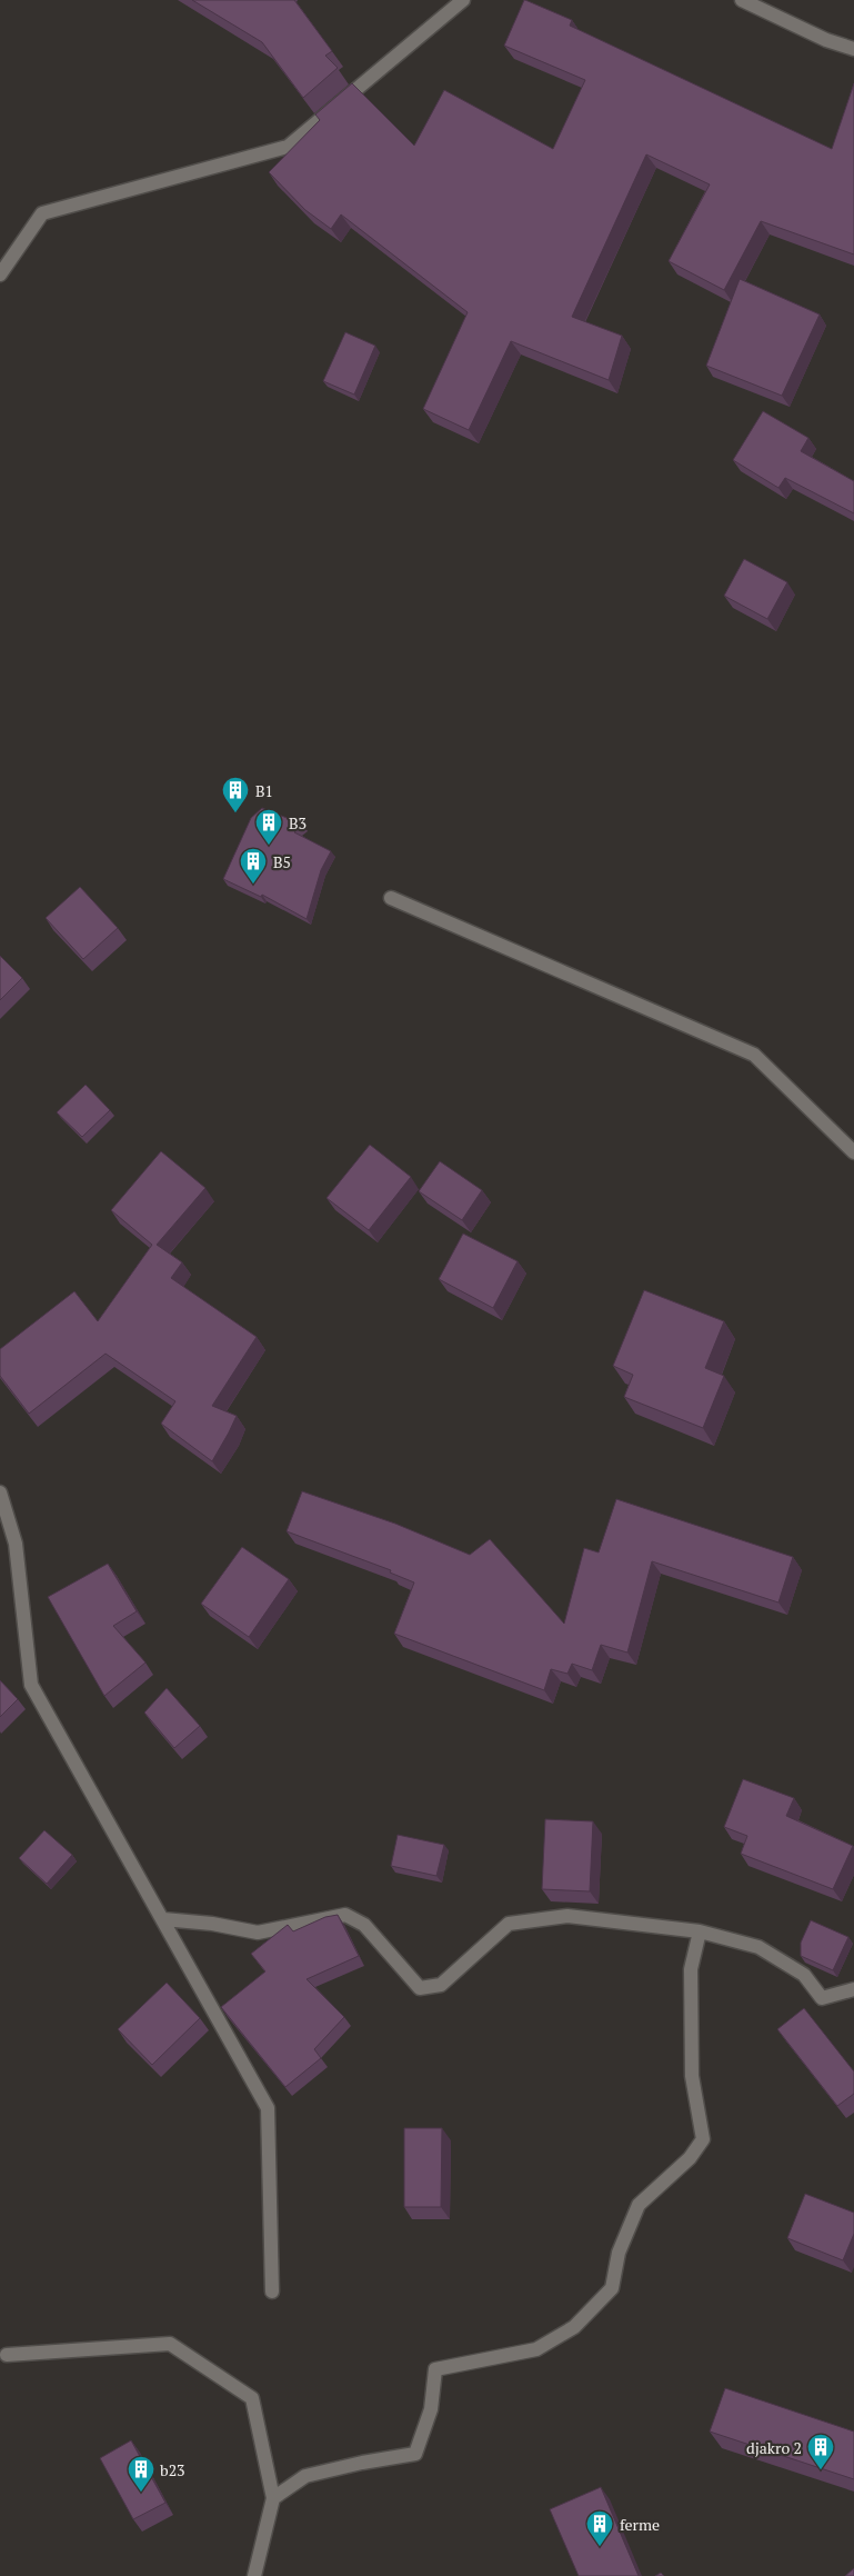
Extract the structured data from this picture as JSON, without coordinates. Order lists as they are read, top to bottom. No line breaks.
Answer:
{"places":{"building":["B1","B3","B5","djakro 2","b23","ferme"]}}
